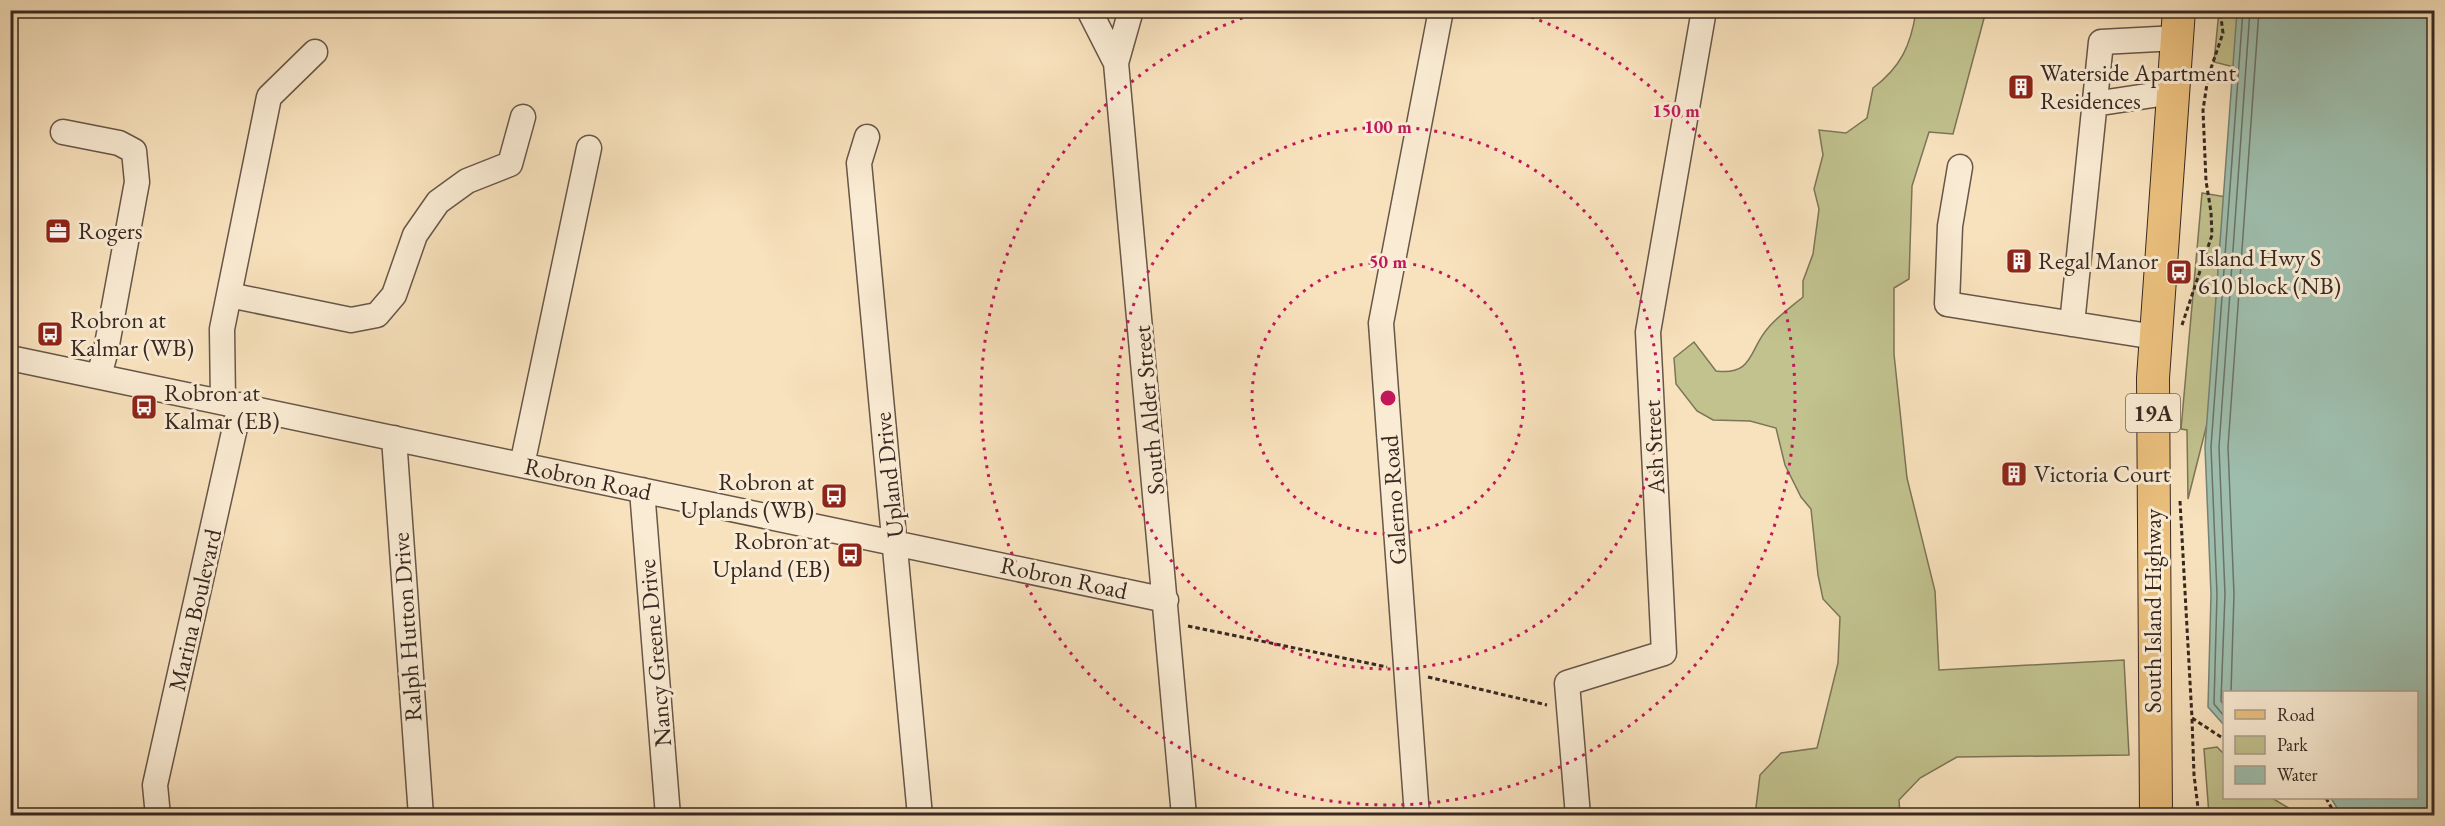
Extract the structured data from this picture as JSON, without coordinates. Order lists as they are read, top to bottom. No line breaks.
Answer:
{"streets":{"main road":["19A","South Island Highway"],"street":["South Alder Street","Ash Street","Upland Drive","Robron Road","Galerno Road","Marina Boulevard","Ralph Hutton Drive","Nancy Greene Drive"]},"crossings":[["South Alder Street","Robron Road"],["Upland Drive","Robron Road"],["Robron Road","Marina Boulevard"],["Robron Road","Ralph Hutton Drive"],["Robron Road","Nancy Greene Drive"]],"places":{"building":["Waterside Apartment Residences","Regal Manor","Victoria Court"],"office":["Rogers"],"bus stop":["Island Hwy S 610 block (NB)","Robron at Kalmar (WB)","Robron at Kalmar (EB)","Robron at Uplands (WB)","Robron at Upland (EB)"]},"legend":["Road","Park","Water"],"rings":["150 m","100 m","50 m"]}
